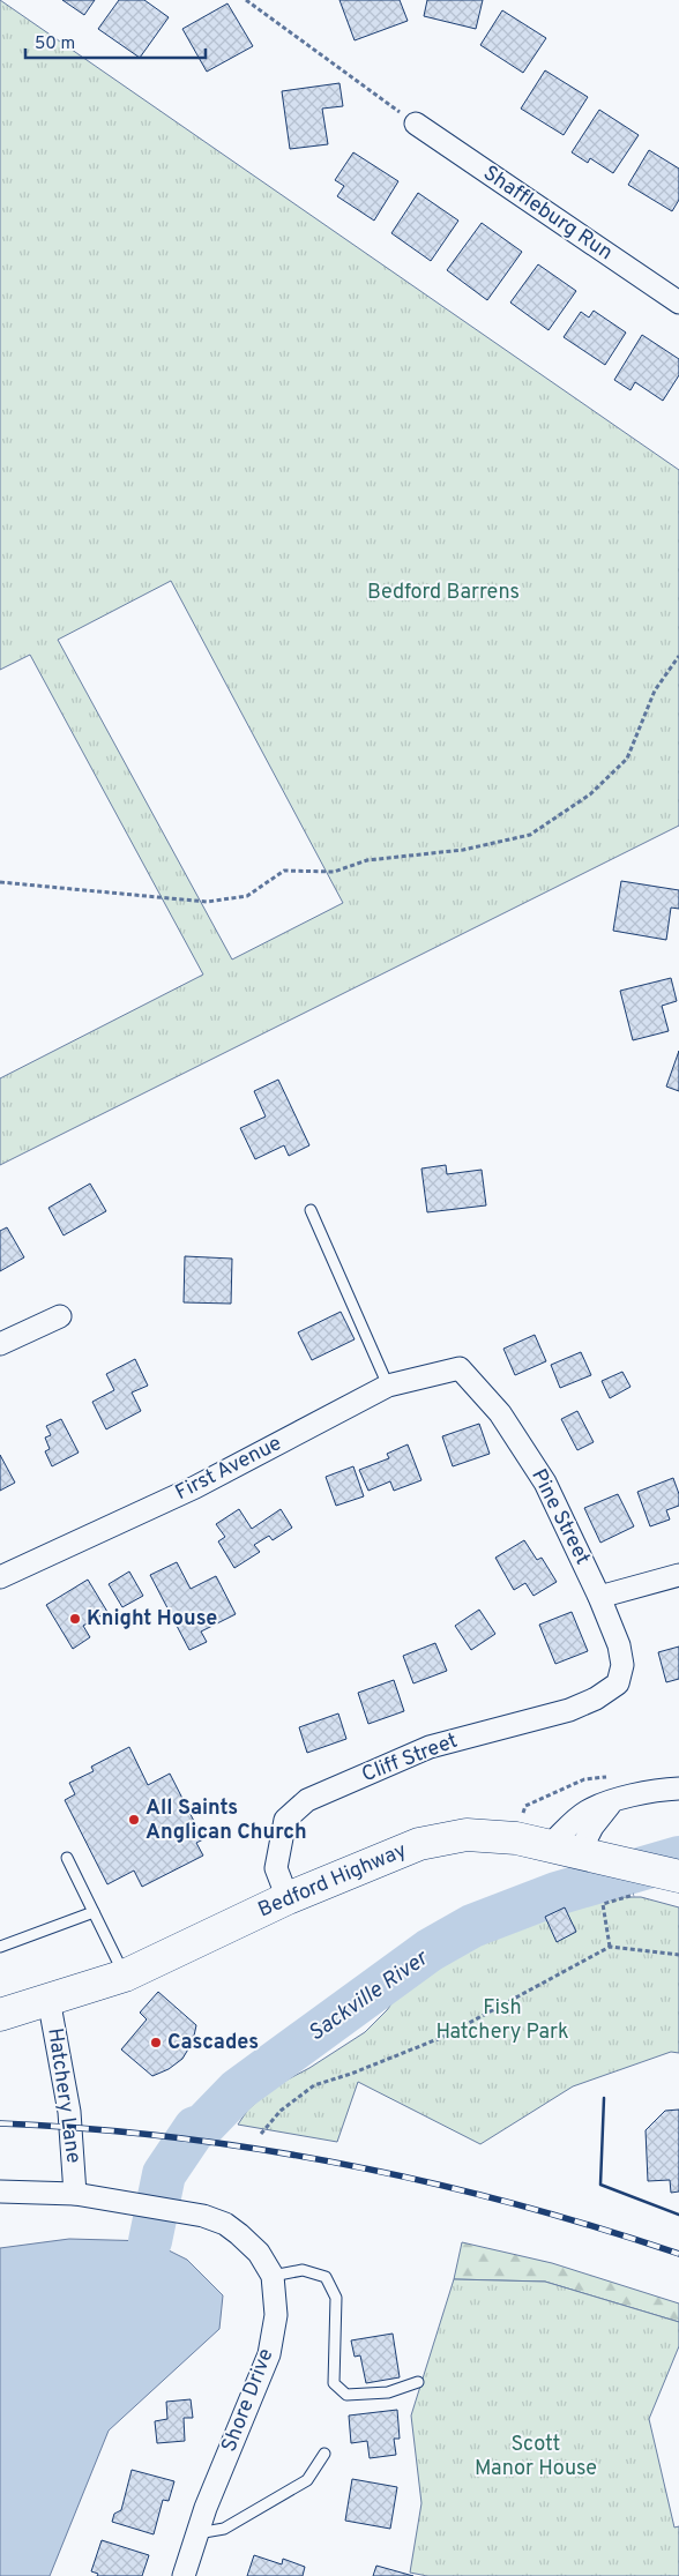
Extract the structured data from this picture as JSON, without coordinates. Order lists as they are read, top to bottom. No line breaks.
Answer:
{"streets":{"main road":["Bedford Highway"],"street":["Shaffleburg Run","First Avenue","Pine Street","Cliff Street","Hatchery Lane","Shore Drive"]},"crossings":[["First Avenue","Pine Street"],["Pine Street","Cliff Street"],["Cliff Street","Bedford Highway"],["Bedford Highway","Hatchery Lane"],["Hatchery Lane","Shore Drive"]],"water":["Sackville River"],"parks":["Bedford Barrens","Fish Hatchery Park","Scott Manor House"],"places":["Knight House","All Saints Anglican Church","Cascades"],"scale_bar":"50 m"}
